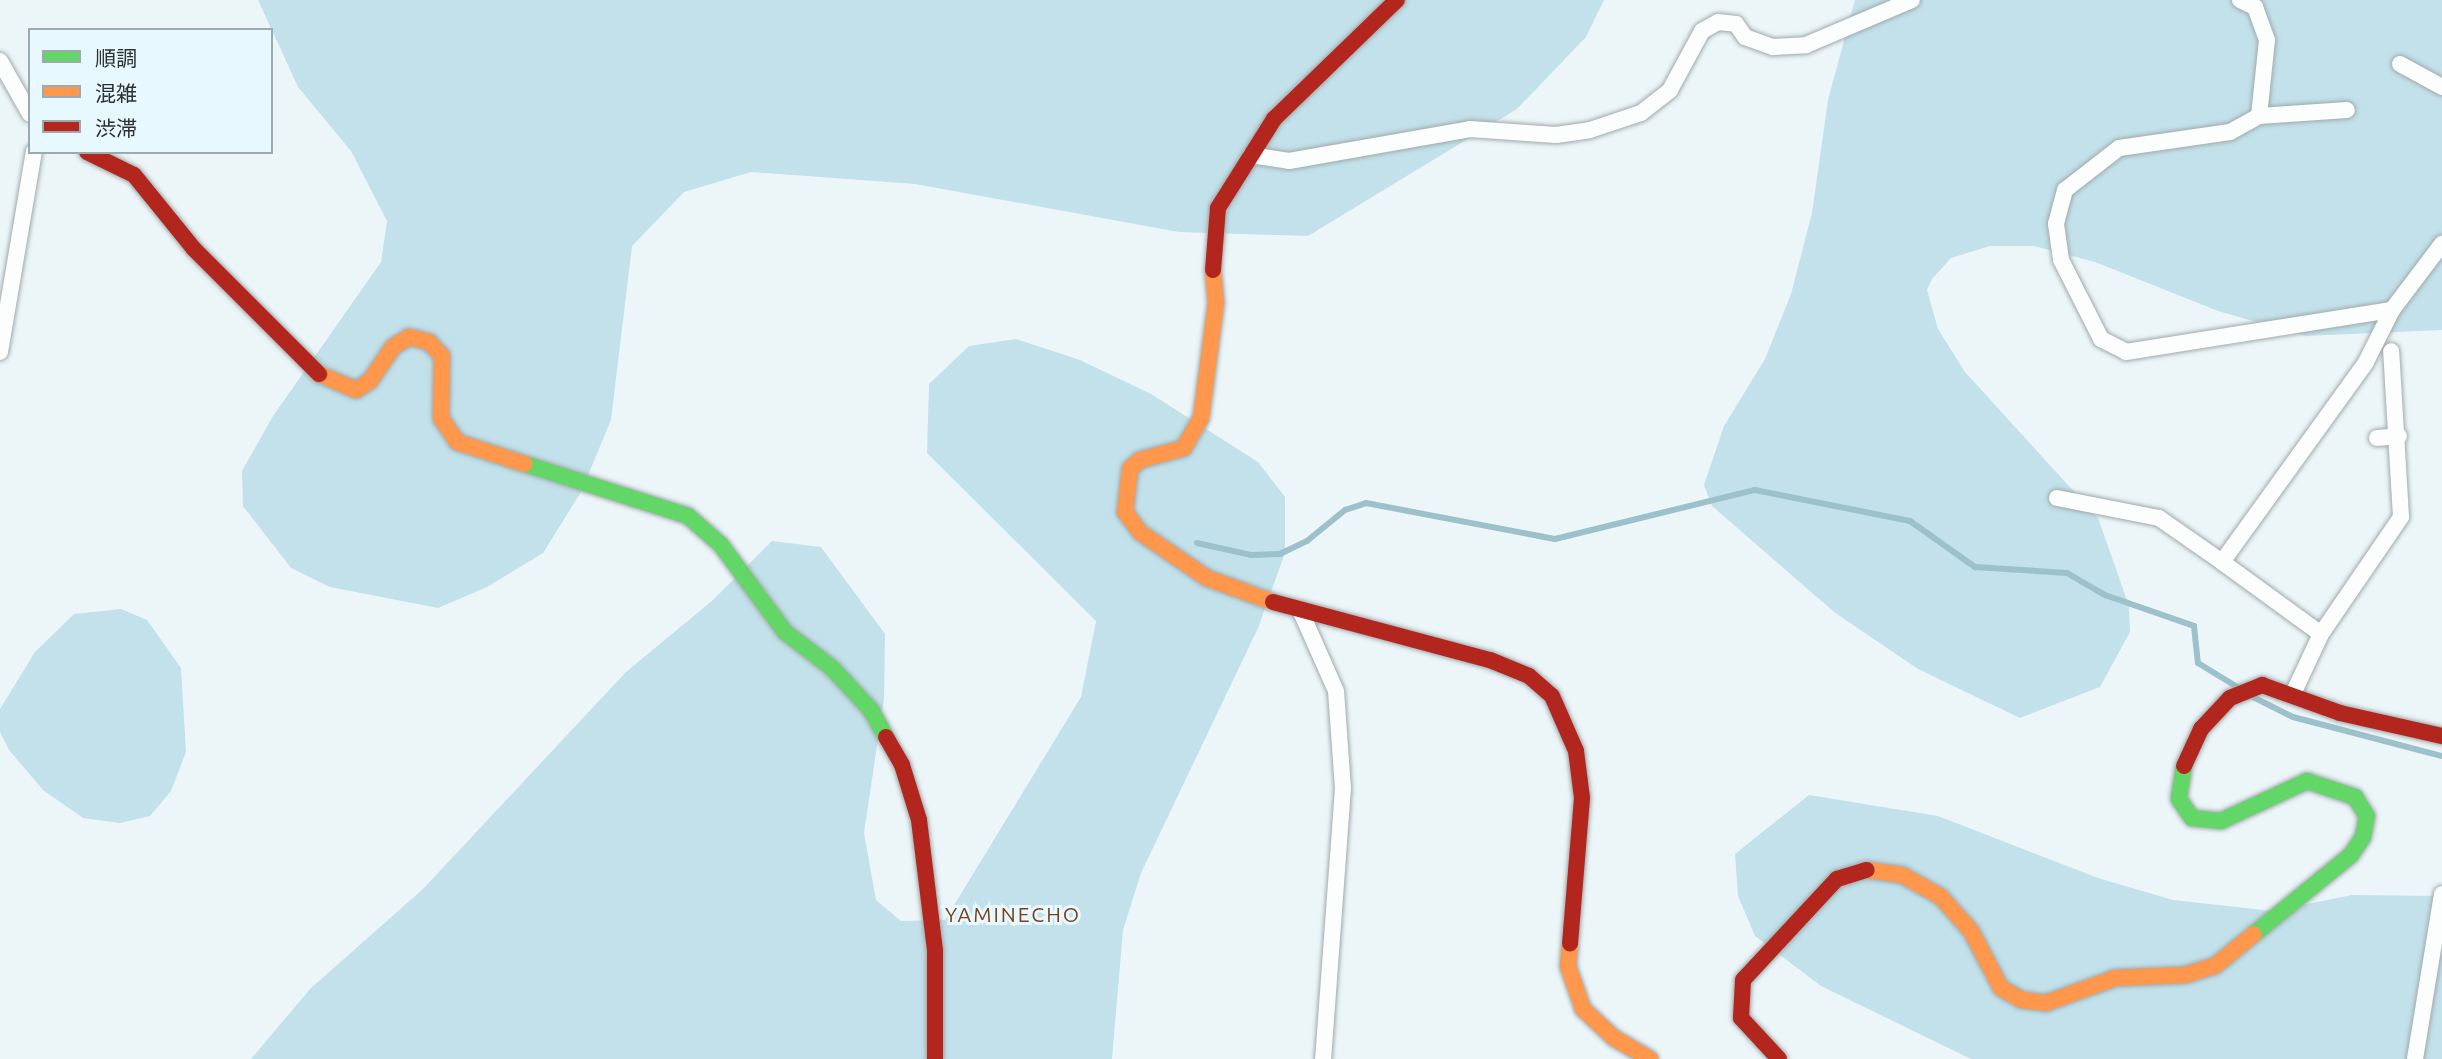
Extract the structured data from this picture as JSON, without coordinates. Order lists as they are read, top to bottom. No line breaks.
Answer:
{"districts":["YAMINECHO"],"legend":["順調","混雑","渋滞"]}
